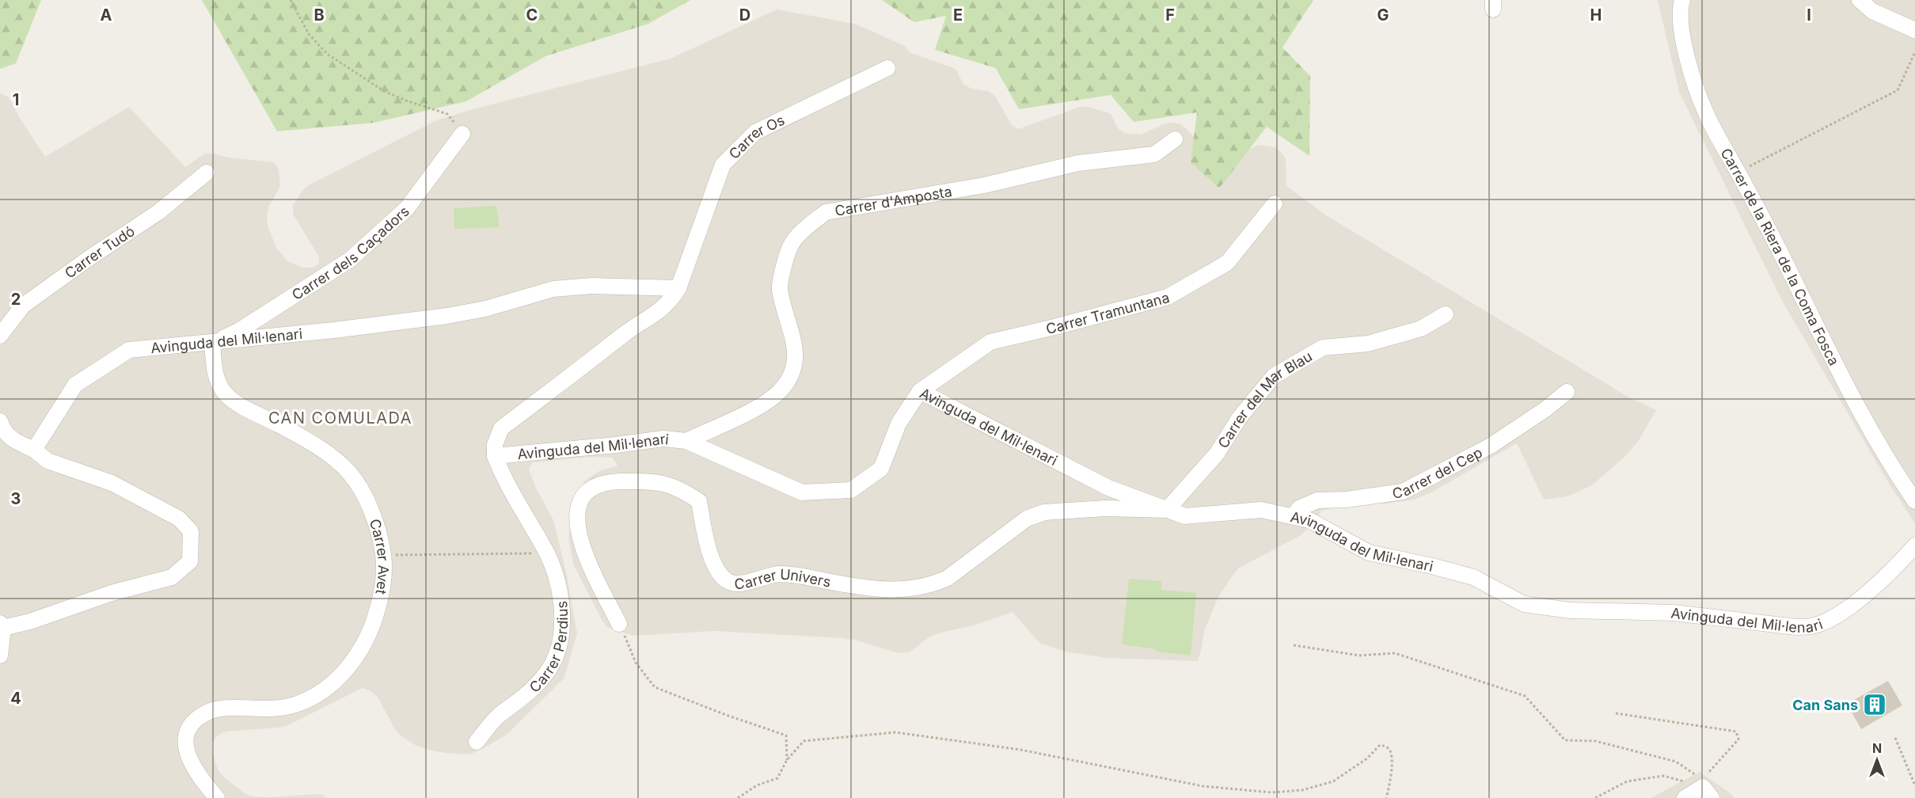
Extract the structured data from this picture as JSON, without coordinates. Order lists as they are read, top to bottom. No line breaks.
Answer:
{"streets":{"street":["Carrer Os","Carrer d'Amposta","Carrer Tudó","Carrer dels Caçadors","Carrer de la Riera de la Coma Fosca","Carrer Tramuntana","Avinguda del Mil·lenari","Carrer del Mar Blau","Carrer del Cep","Carrer Avet","Carrer Univers","Carrer Perdius"]},"crossings":[["Carrer Os","Avinguda del Mil·lenari"],["Carrer d'Amposta","Avinguda del Mil·lenari"],["Carrer dels Caçadors","Avinguda del Mil·lenari"],["Carrer dels Caçadors","Carrer Avet"],["Carrer Tramuntana","Avinguda del Mil·lenari"],["Avinguda del Mil·lenari","Carrer del Mar Blau"],["Avinguda del Mil·lenari","Carrer del Cep"],["Avinguda del Mil·lenari","Carrer Avet"],["Avinguda del Mil·lenari","Carrer Univers"],["Avinguda del Mil·lenari","Carrer Perdius"],["Carrer del Mar Blau","Carrer Univers"]],"districts":["CAN COMULADA"],"places":{"building":["Can Sans"]},"north":"top","grid":{"columns":["A","B","C","D","E","F","G","H","I"],"rows":["1","2","3","4"]}}
